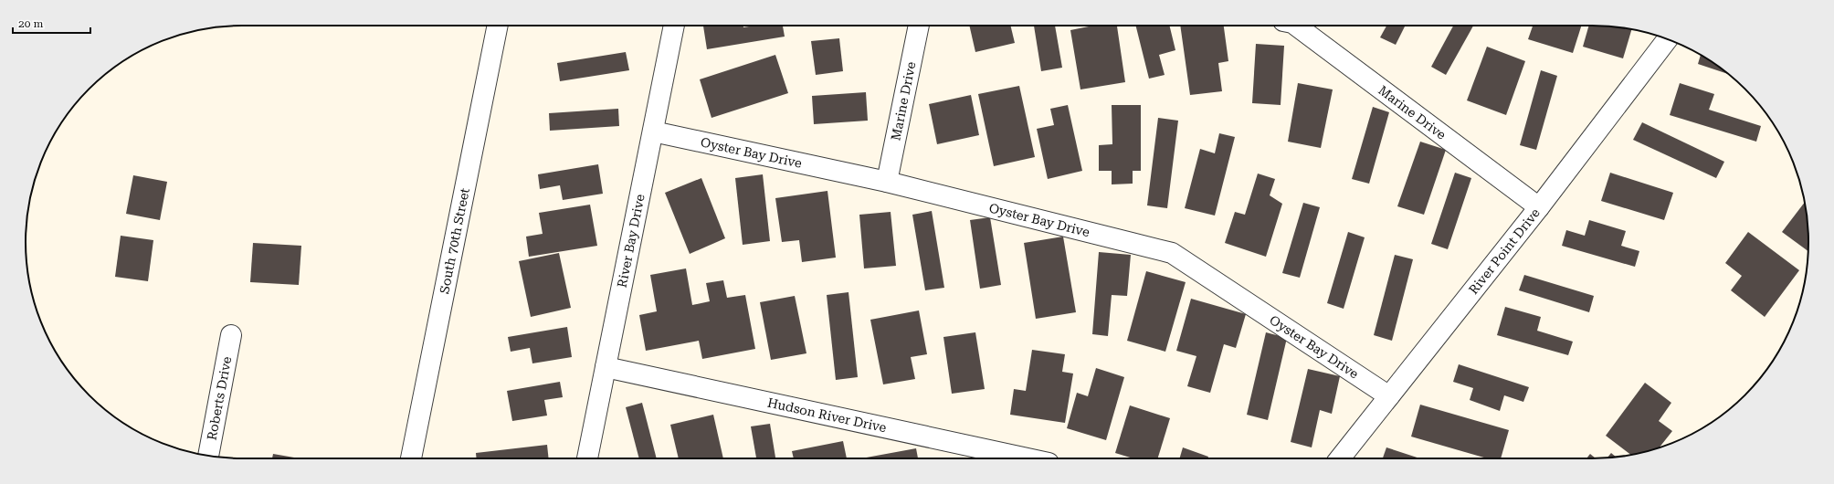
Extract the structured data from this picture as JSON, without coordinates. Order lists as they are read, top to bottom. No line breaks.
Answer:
{"streets":{"street":["Marine Drive","Oyster Bay Drive","South 70th Street","River Bay Drive","River Point Drive","Roberts Drive","Hudson River Drive"]},"crossings":[["Marine Drive","Oyster Bay Drive"],["Marine Drive","River Point Drive"],["Oyster Bay Drive","River Bay Drive"],["Oyster Bay Drive","River Point Drive"],["River Bay Drive","Hudson River Drive"]],"scale_bar":"20 m"}
